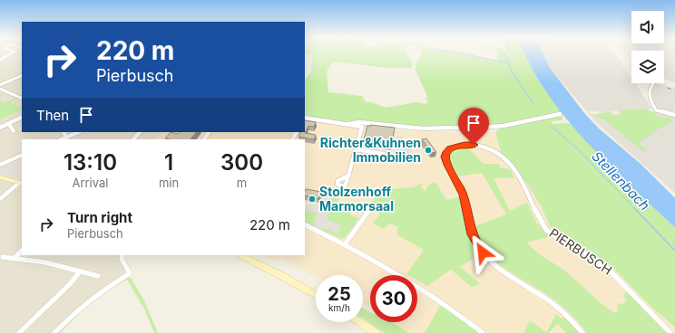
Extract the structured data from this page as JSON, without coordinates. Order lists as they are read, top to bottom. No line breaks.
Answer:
{"streets":{"street":["PIERBUSCH"]},"water":["Stellenbach"],"places":["Richter&Kuhnen Immobilien","Stolzenhoff Marmorsaal"],"page":{"turn":["220 m","Pierbusch"],"then":"Then","eta":["13:10","Arrival","1","min","300","m"],"list":[{"name":"Turn right","note":"Pierbusch","value":"220 m"}],"speed":"25 km/h","limit":"30"}}
